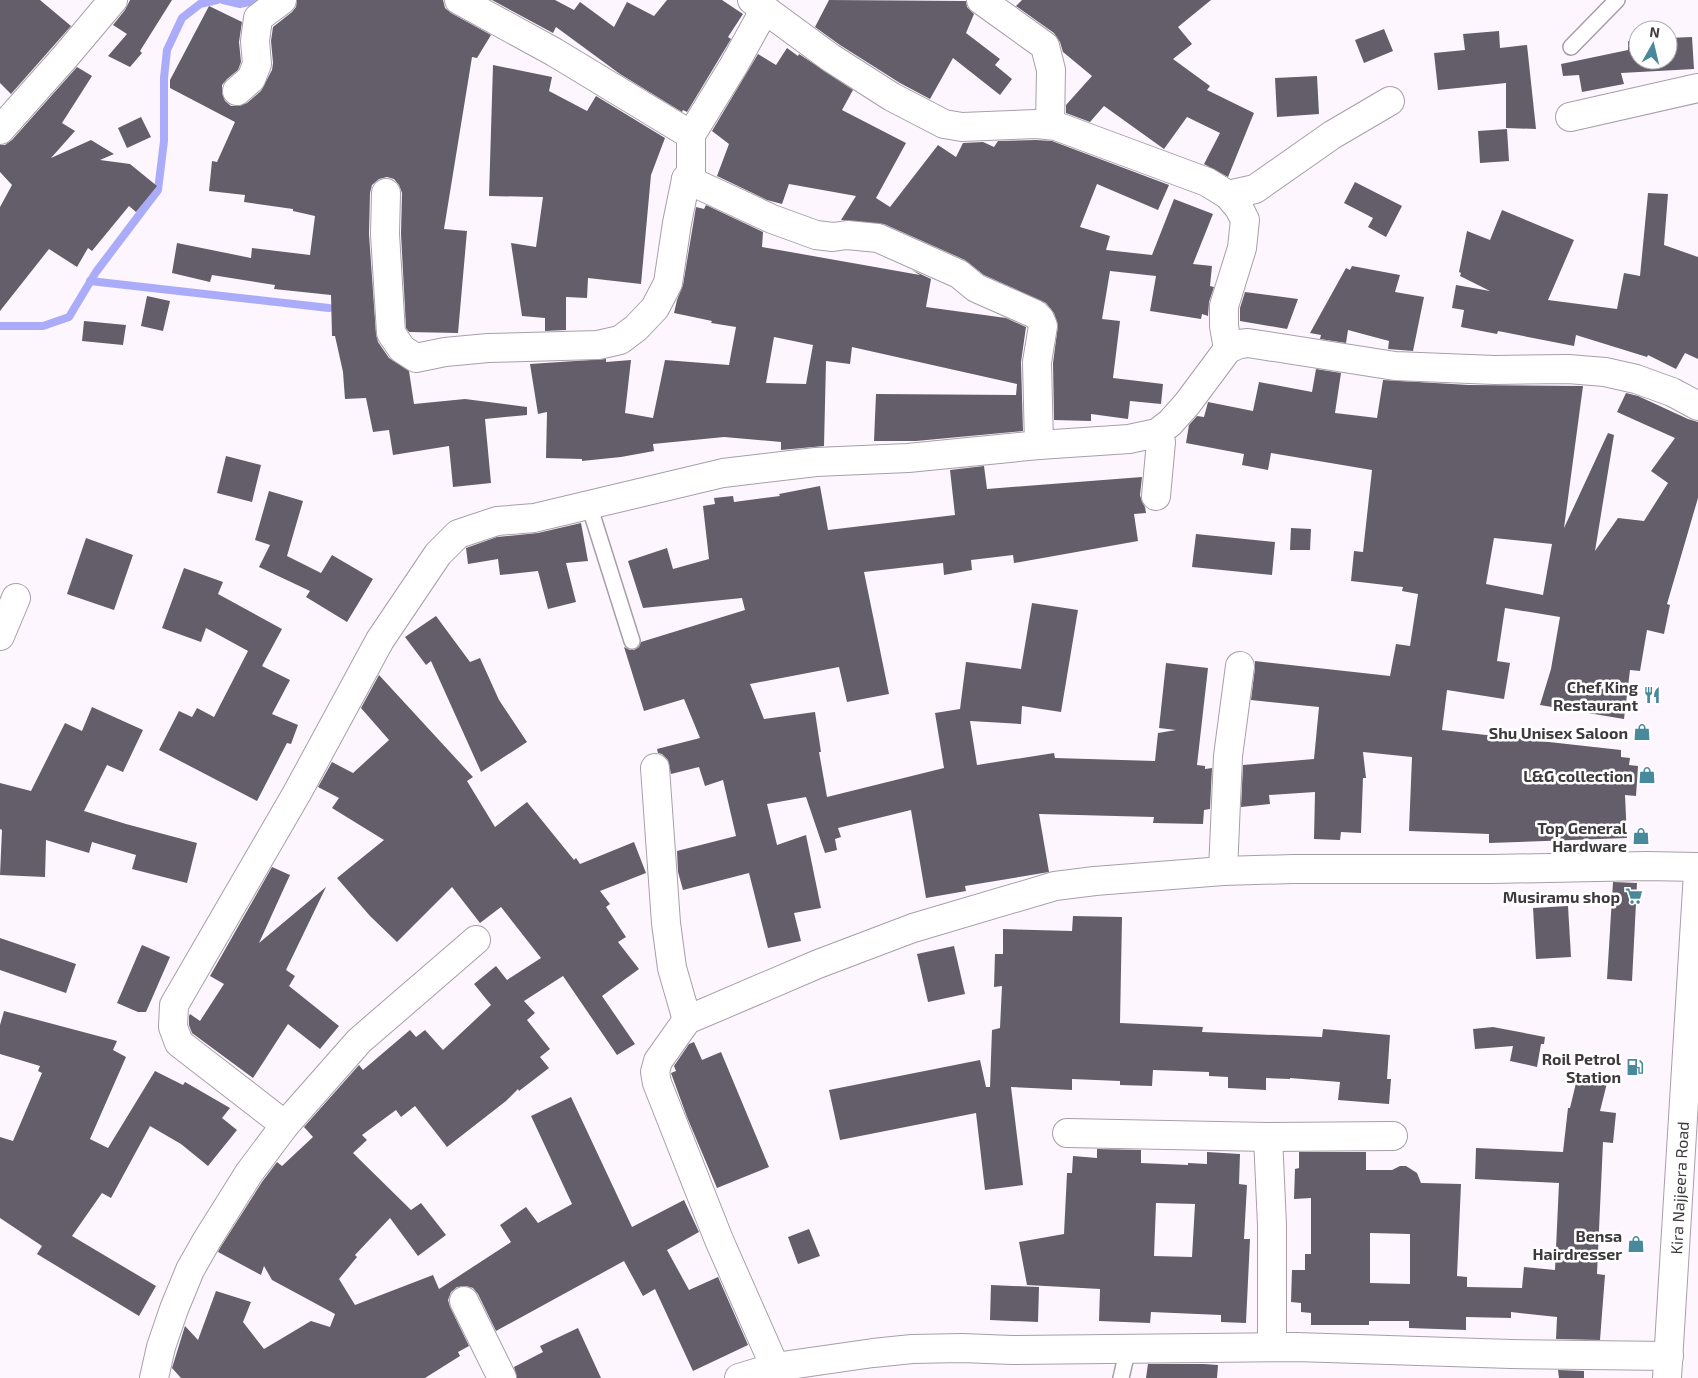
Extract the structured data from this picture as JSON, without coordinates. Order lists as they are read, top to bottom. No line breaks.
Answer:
{"streets":{"street":["Kira Najjeera Road"]},"places":{"restaurant":["Chef King Restaurant"],"shop":["Shu Unisex Saloon","L&G collection","Top General Hardware","Bensa Hairdresser"],"supermarket":["Musiramu shop"],"fuel station":["Roil Petrol Station"]},"north":"top"}
